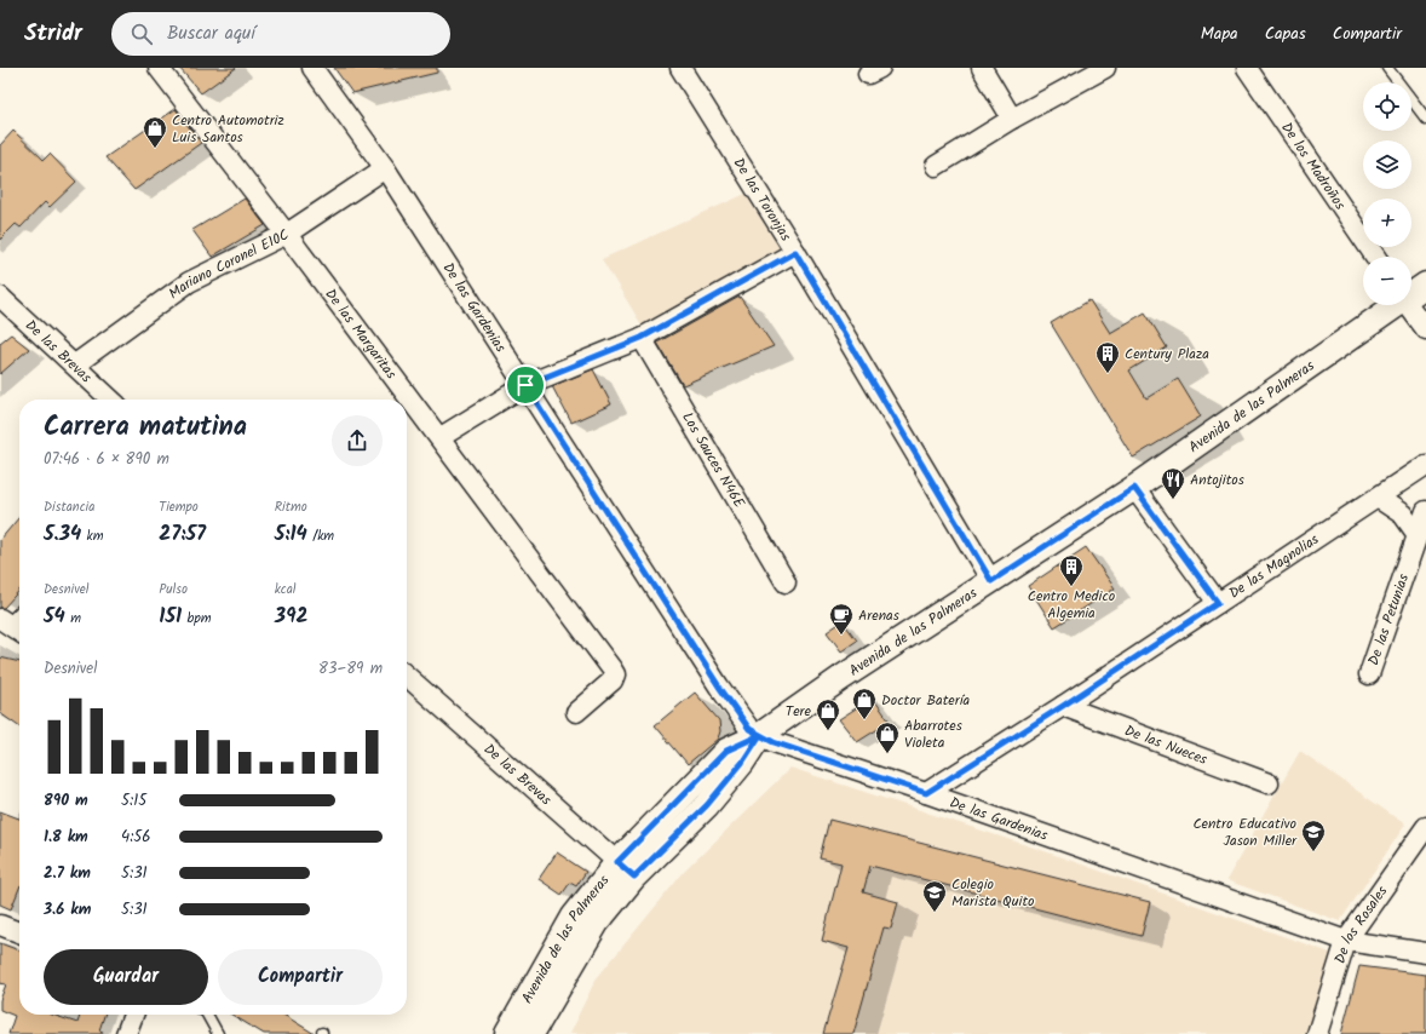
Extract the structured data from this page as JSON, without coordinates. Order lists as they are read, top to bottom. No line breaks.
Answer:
{"streets":{"street":["De los Madroños","De las Toronjas","Mariano Coronel E10C","De las Gardenias","De las Margaritas","De las Brevas","Avenida de las Palmeras","Los Sauces N46E","De las Magnolias","De las Petunias","De las Nueces","De los Rosales"]},"crossings":[["De las Toronjas","Avenida de las Palmeras"],["Mariano Coronel E10C","De las Gardenias"],["Mariano Coronel E10C","De las Margaritas"],["Mariano Coronel E10C","De las Brevas"],["De las Gardenias","Avenida de las Palmeras"],["De las Gardenias","De las Magnolias"],["De las Gardenias","De los Rosales"],["De las Brevas","Avenida de las Palmeras"],["De las Magnolias","De las Nueces"]],"places":{"shop":["Centro Automotriz Luis Santos","Doctor Batería","Tere","Abarrotes Violeta"],"building":["Century Plaza","Centro Medico Algemia"],"restaurant":["Antojitos"],"cafe":["Arenas"],"school or university":["Centro Educativo Jason Miller","Colegio Marista Quito"]},"page":{"header":"Stridr","search":"Buscar aquí","nav":["Mapa","Capas","Compartir"],"map_buttons":["+","−"],"heading":["Carrera matutina","07:46 · 6 × 890 m"],"stats":[["Distancia","5.34 km"],["Tiempo","27:57"],["Ritmo","5:14 /km"],["Desnivel","54 m"],["Pulso","151 bpm"],["kcal","392"]],"chart":["Desnivel","83–89 m"],"list":[{"name":"890 m","note":"5:15"},{"name":"1.8 km","note":"4:56"},{"name":"2.7 km","note":"5:31"},{"name":"3.6 km","note":"5:31"}],"buttons":["Guardar","Compartir"]}}
